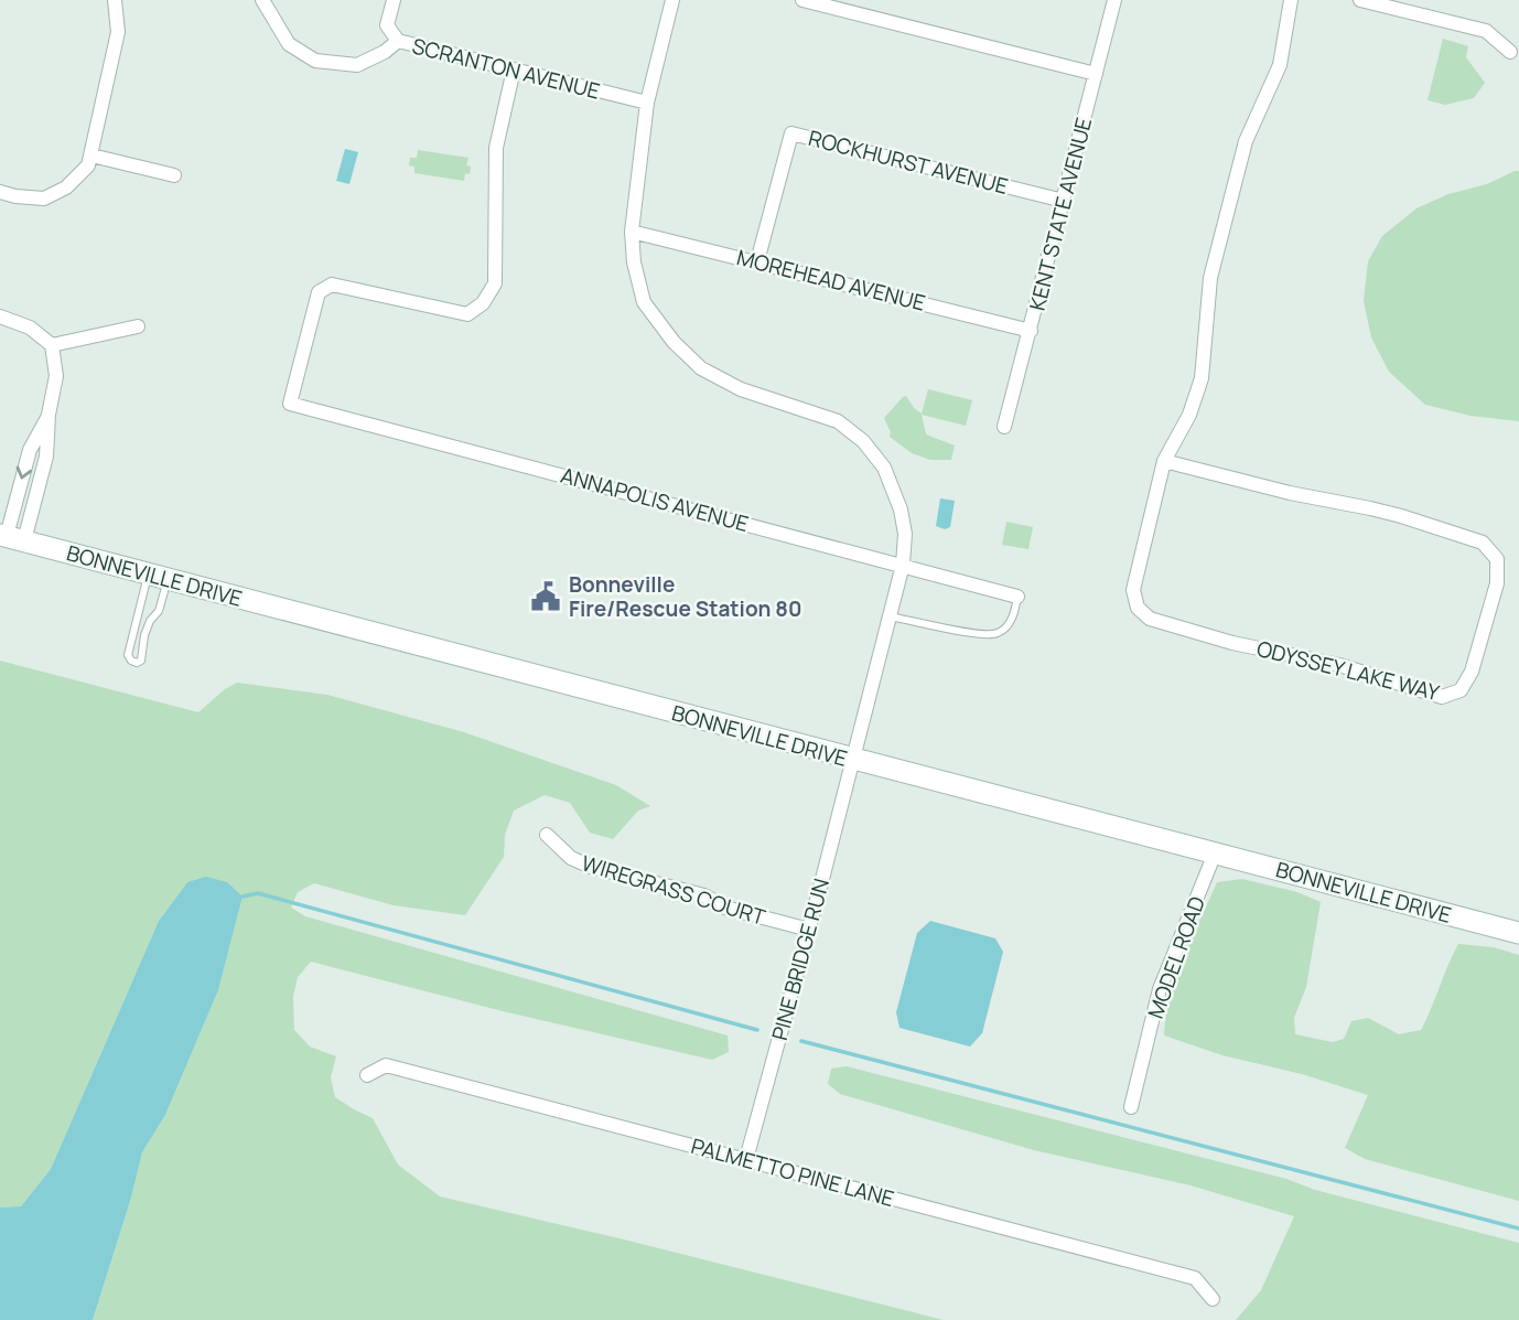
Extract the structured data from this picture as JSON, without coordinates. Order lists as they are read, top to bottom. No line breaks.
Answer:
{"streets":{"street":["SCRANTON AVENUE","ROCKHURST AVENUE","KENT STATE AVENUE","MOREHEAD AVENUE","ANNAPOLIS AVENUE","BONNEVILLE DRIVE","ODYSSEY LAKE WAY","WIREGRASS COURT","MODEL ROAD","PINE BRIDGE RUN","PALMETTO PINE LANE"]},"crossings":[["SCRANTON AVENUE","ANNAPOLIS AVENUE"],["SCRANTON AVENUE","PINE BRIDGE RUN"],["ROCKHURST AVENUE","KENT STATE AVENUE"],["ROCKHURST AVENUE","MOREHEAD AVENUE"],["KENT STATE AVENUE","MOREHEAD AVENUE"],["MOREHEAD AVENUE","PINE BRIDGE RUN"],["ANNAPOLIS AVENUE","PINE BRIDGE RUN"],["BONNEVILLE DRIVE","MODEL ROAD"],["BONNEVILLE DRIVE","PINE BRIDGE RUN"],["WIREGRASS COURT","PINE BRIDGE RUN"],["PINE BRIDGE RUN","PALMETTO PINE LANE"]],"places":{"public building":["Bonneville Fire/Rescue Station 80"]}}
